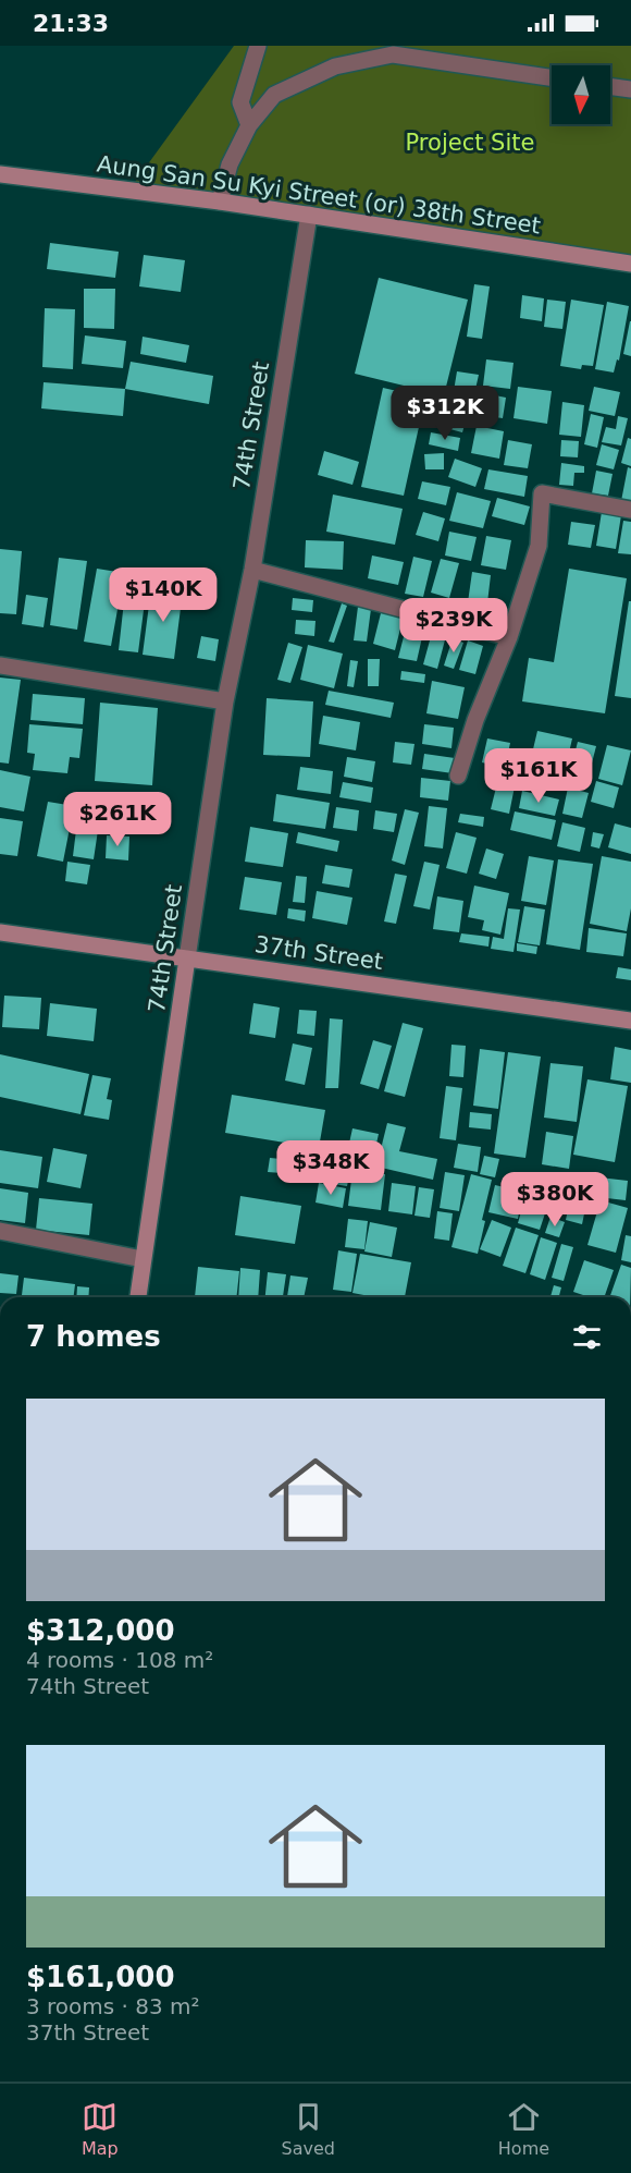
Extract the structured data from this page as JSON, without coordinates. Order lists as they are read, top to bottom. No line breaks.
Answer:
{"streets":{"street":["Aung San Su Kyi Street (or) 38th Street","74th Street","37th Street"]},"crossings":[["Aung San Su Kyi Street (or) 38th Street","74th Street"],["74th Street","37th Street"]],"parks":["Project Site"],"north":"bottom","page":{"status":"21:33","price":["$312K","$140K","$239K","$161K","$261K","$348K","$380K"],"heading":"7 homes","list":[{"name":"$312,000","note":"4 rooms · 108 m² · 74th Street"},{"name":"$161,000","note":"3 rooms · 83 m² · 37th Street"}],"tabs":["Map","Saved","Home"]}}
